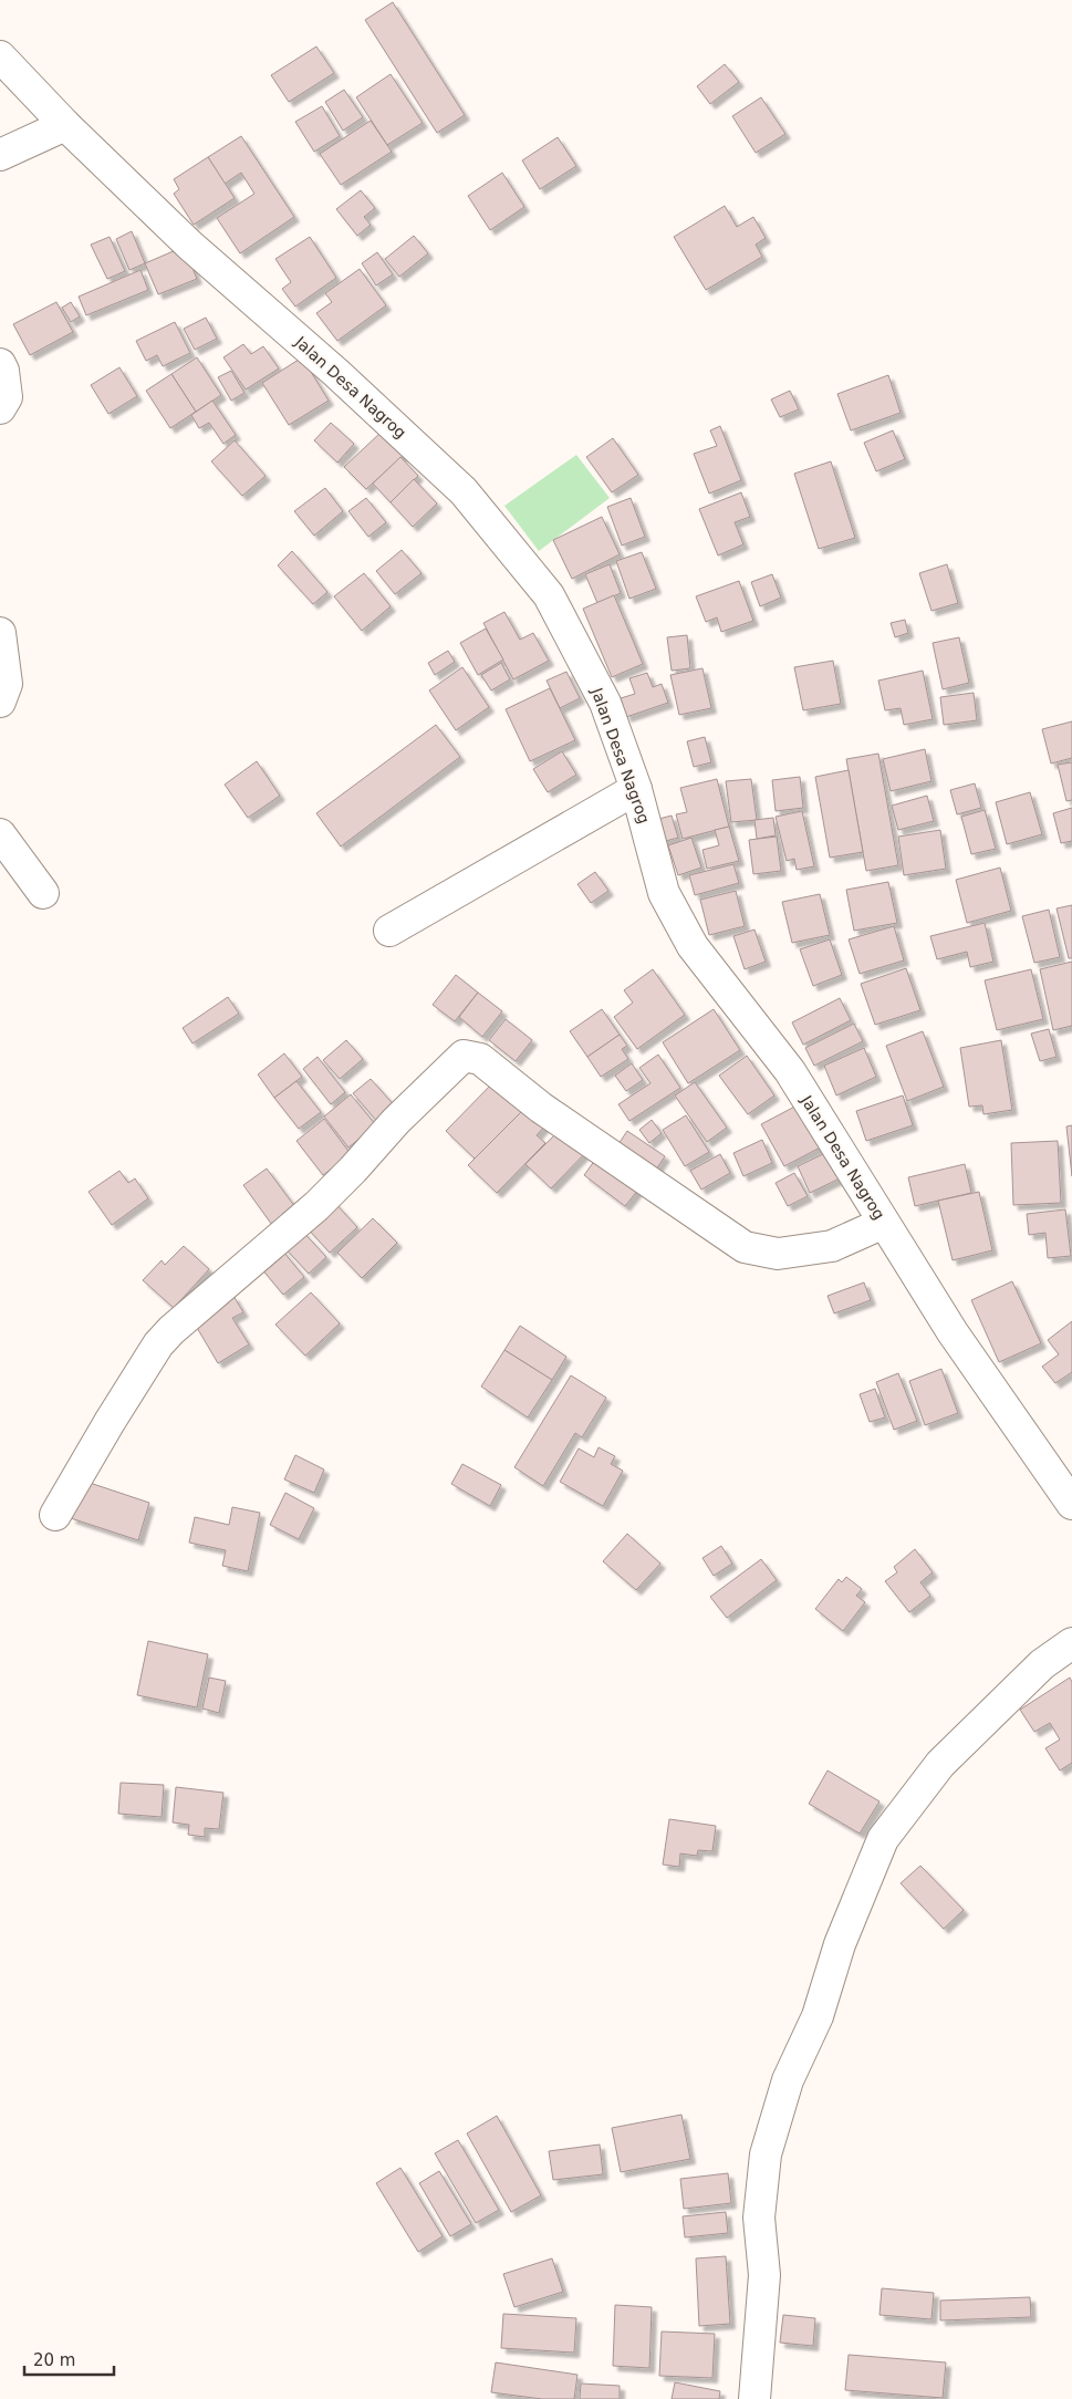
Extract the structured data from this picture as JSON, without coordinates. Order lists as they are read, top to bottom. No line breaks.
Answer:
{"streets":{"street":["Jalan Desa Nagrog"]},"scale_bar":"20 m"}
